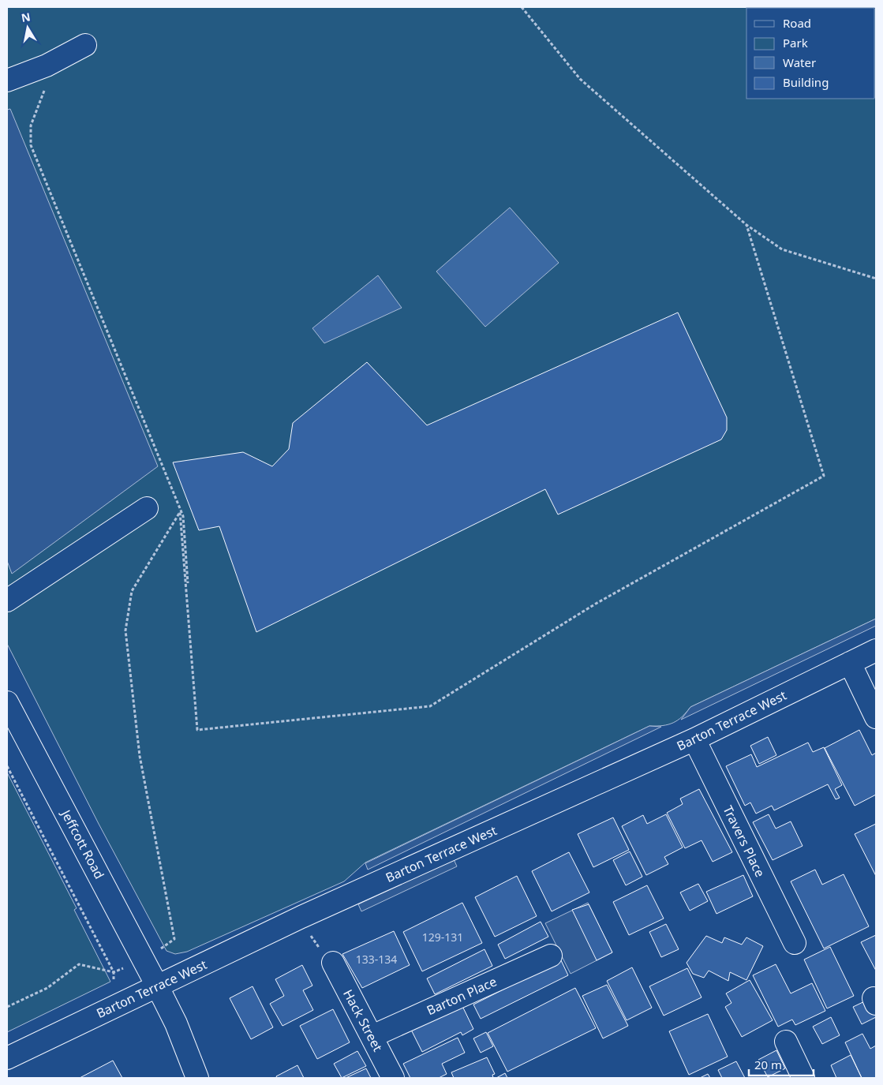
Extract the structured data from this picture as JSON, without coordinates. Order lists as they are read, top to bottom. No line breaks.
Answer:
{"streets":{"street":["Barton Terrace West","Travers Place","Jeffcott Road","Barton Place","Hack Street"]},"crossings":[["Barton Terrace West","Travers Place"],["Barton Terrace West","Jeffcott Road"],["Barton Place","Hack Street"]],"house_numbers":["129-131","133-134"],"legend":["Road","Park","Water","Building"],"scale_bar":"20 m","north":"top"}
